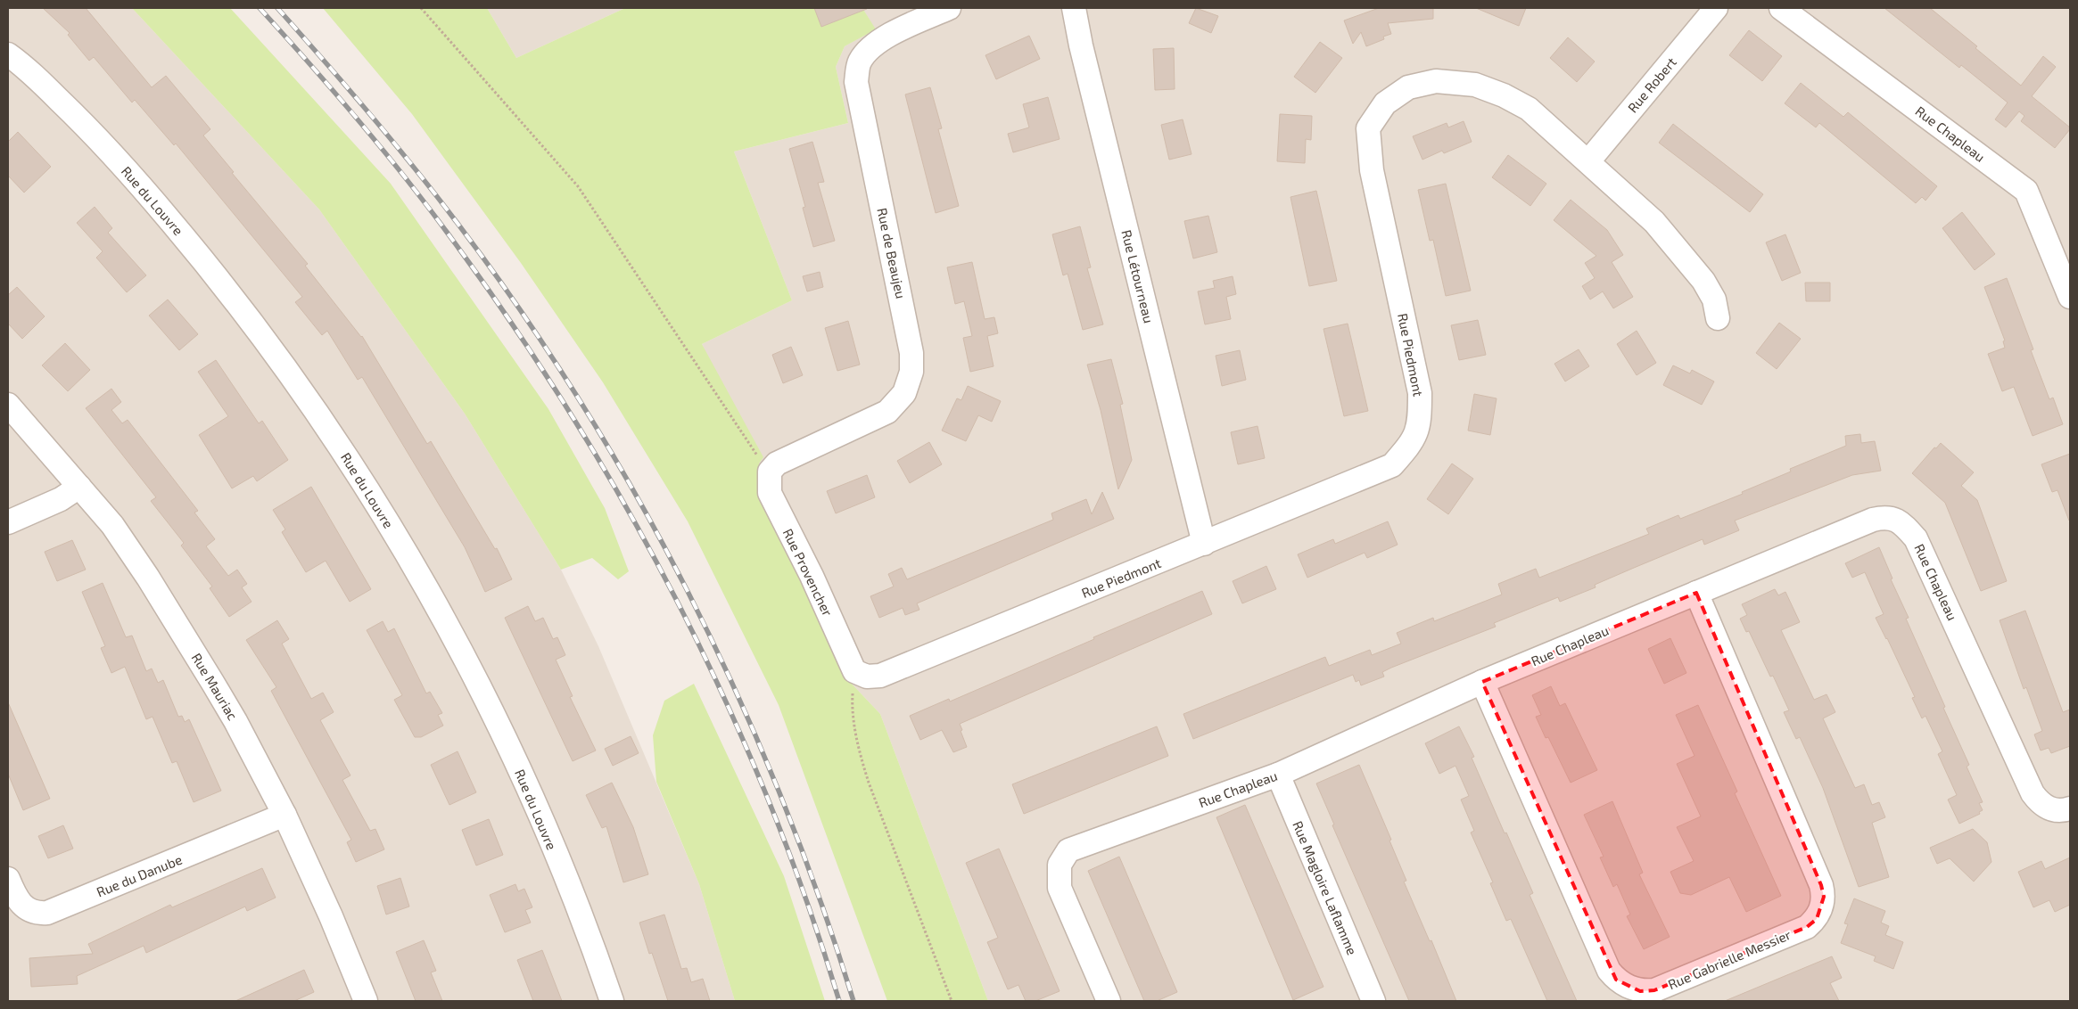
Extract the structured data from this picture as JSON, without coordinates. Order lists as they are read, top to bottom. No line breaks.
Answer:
{"streets":{"street":["Rue Robert","Rue Chapleau","Rue du Louvre","Rue de Beaujeu","Rue Létourneau","Rue Piedmont","Rue Provencher","Rue Mauriac","Rue du Danube","Rue Magloire Laflamme","Rue Gabrielle Messier"]},"crossings":[["Rue Robert","Rue Piedmont"],["Rue Chapleau","Rue Magloire Laflamme"],["Rue Chapleau","Rue Gabrielle Messier"],["Rue de Beaujeu","Rue Provencher"],["Rue Létourneau","Rue Piedmont"],["Rue Piedmont","Rue Provencher"],["Rue Mauriac","Rue du Danube"]]}
